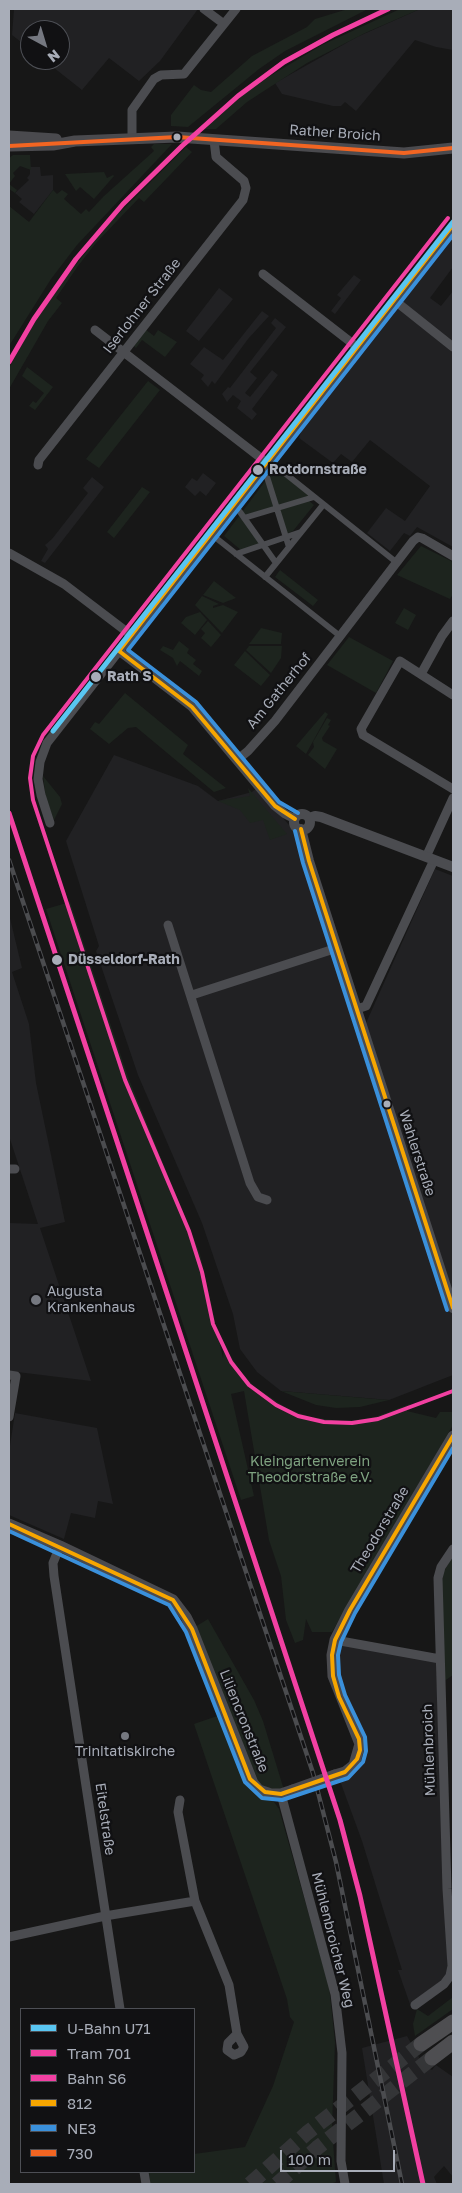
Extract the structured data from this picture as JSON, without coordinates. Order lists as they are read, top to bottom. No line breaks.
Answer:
{"streets":{"main road":["Rather Broich","Theodorstraße","Liliencronstraße"],"street":["Iserlohner Straße","Am Gatherhof","Wahlerstraße","Mühlenbroich","Eitelstraße","Mühlenbroicher Weg"]},"crossings":[["Rather Broich","Iserlohner Straße"],["Liliencronstraße","Eitelstraße"],["Liliencronstraße","Mühlenbroicher Weg"]],"parks":["Kleingartenverein Theodorstraße e.V."],"places":["Rotdornstraße","Rath S","Düsseldorf-Rath","Augusta Krankenhaus","Trinitatiskirche"],"lines":["rail line S6","transit line 730","tram line 701","metro line U71","transit line 812","transit line NE3"],"legend":["U-Bahn U71","Tram 701","Bahn S6","812","NE3","730"],"scale_bar":"100 m","north":"bottom right"}
